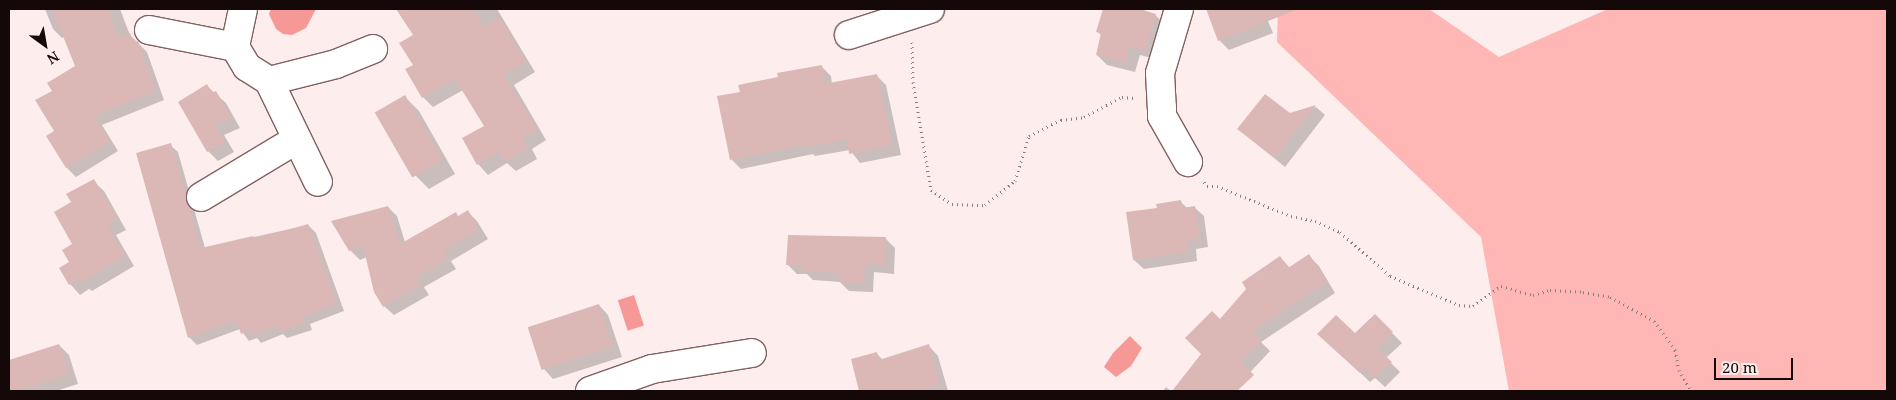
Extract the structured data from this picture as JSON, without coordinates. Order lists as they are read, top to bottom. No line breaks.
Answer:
{"scale_bar":"20 m","north":"bottom right"}
